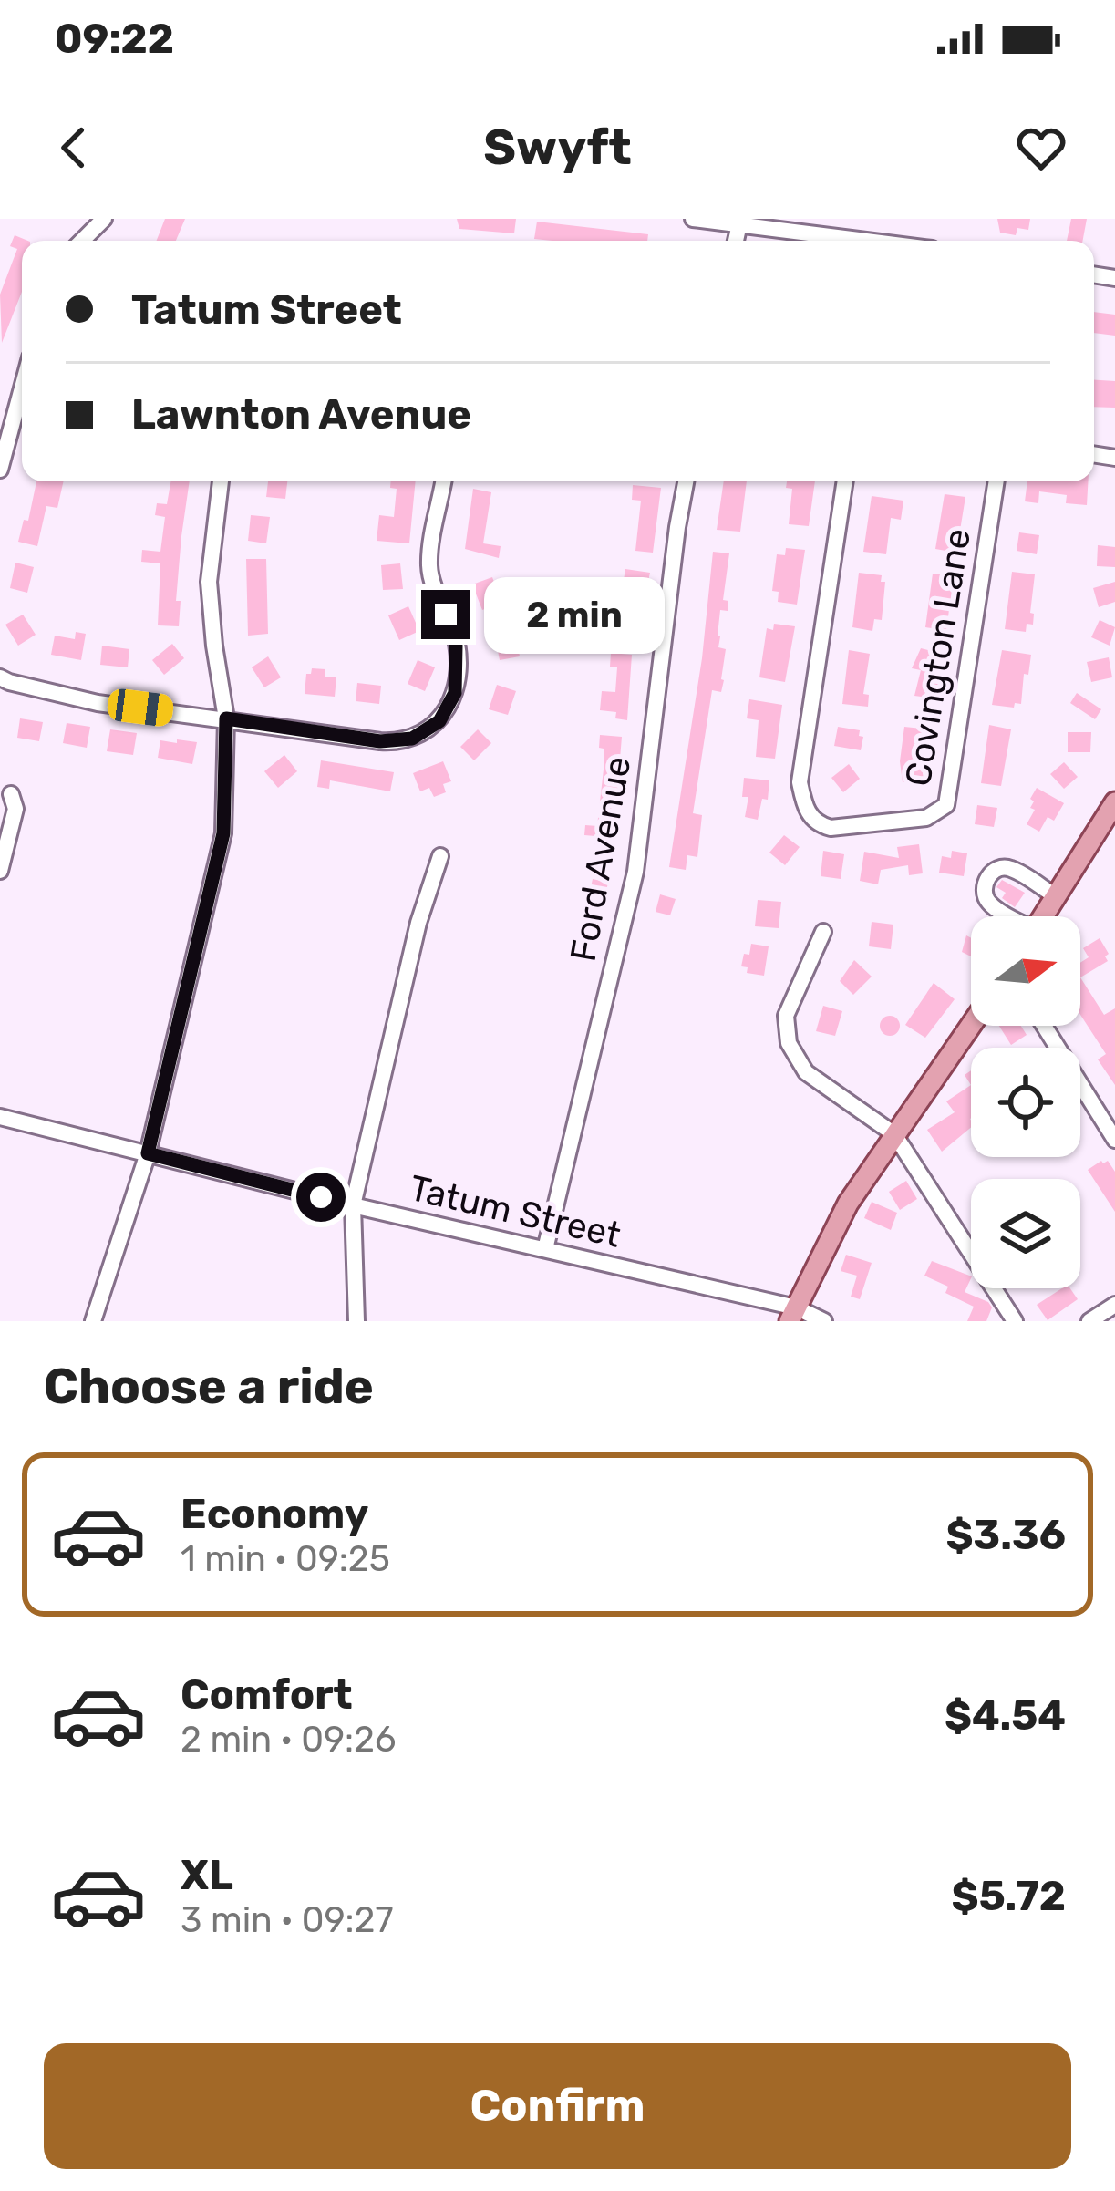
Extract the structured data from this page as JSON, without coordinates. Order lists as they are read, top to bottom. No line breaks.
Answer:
{"streets":{"street":["Covington Lane","Ford Avenue","Tatum Street"]},"crossings":[["Ford Avenue","Tatum Street"]],"north":"right","page":{"status":"09:22","header":"Swyft","banner":["Tatum Street","Lawnton Avenue"],"bubble":"2 min","heading":"Choose a ride","list":[{"name":"Economy","note":"1 min · 09:25","value":"$3.36"},{"name":"Comfort","note":"2 min · 09:26","value":"$4.54"},{"name":"XL","note":"3 min · 09:27","value":"$5.72"}],"buttons":"Confirm"}}
